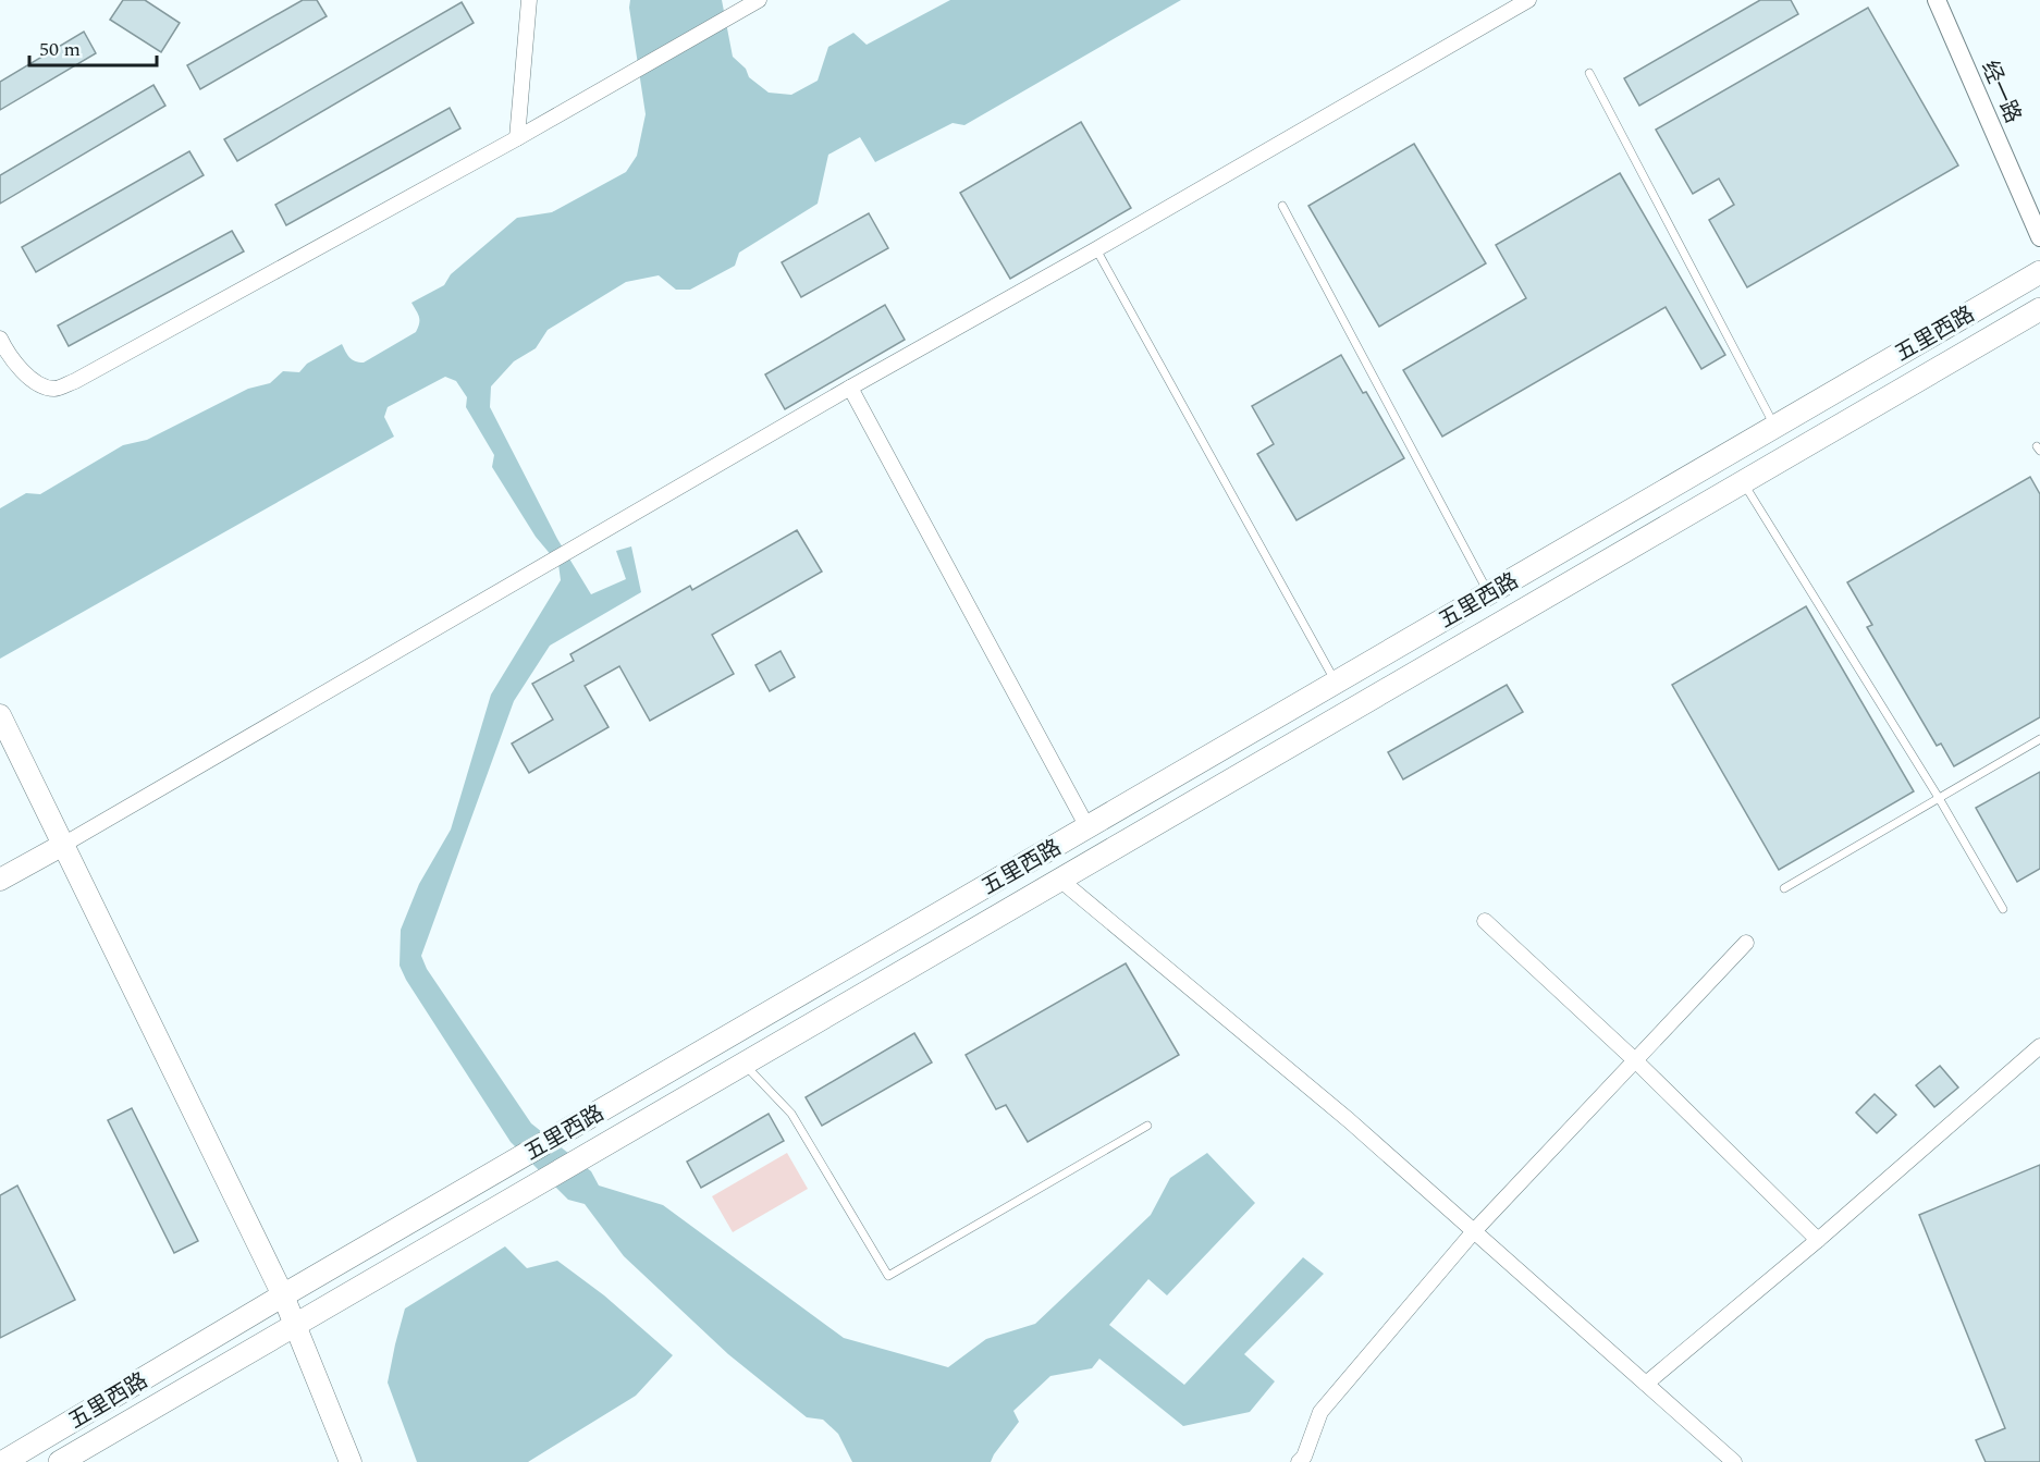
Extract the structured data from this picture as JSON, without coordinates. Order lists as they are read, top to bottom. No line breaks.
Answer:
{"streets":{"main road":["五里西路"],"street":["经一路"]},"scale_bar":"50 m"}
